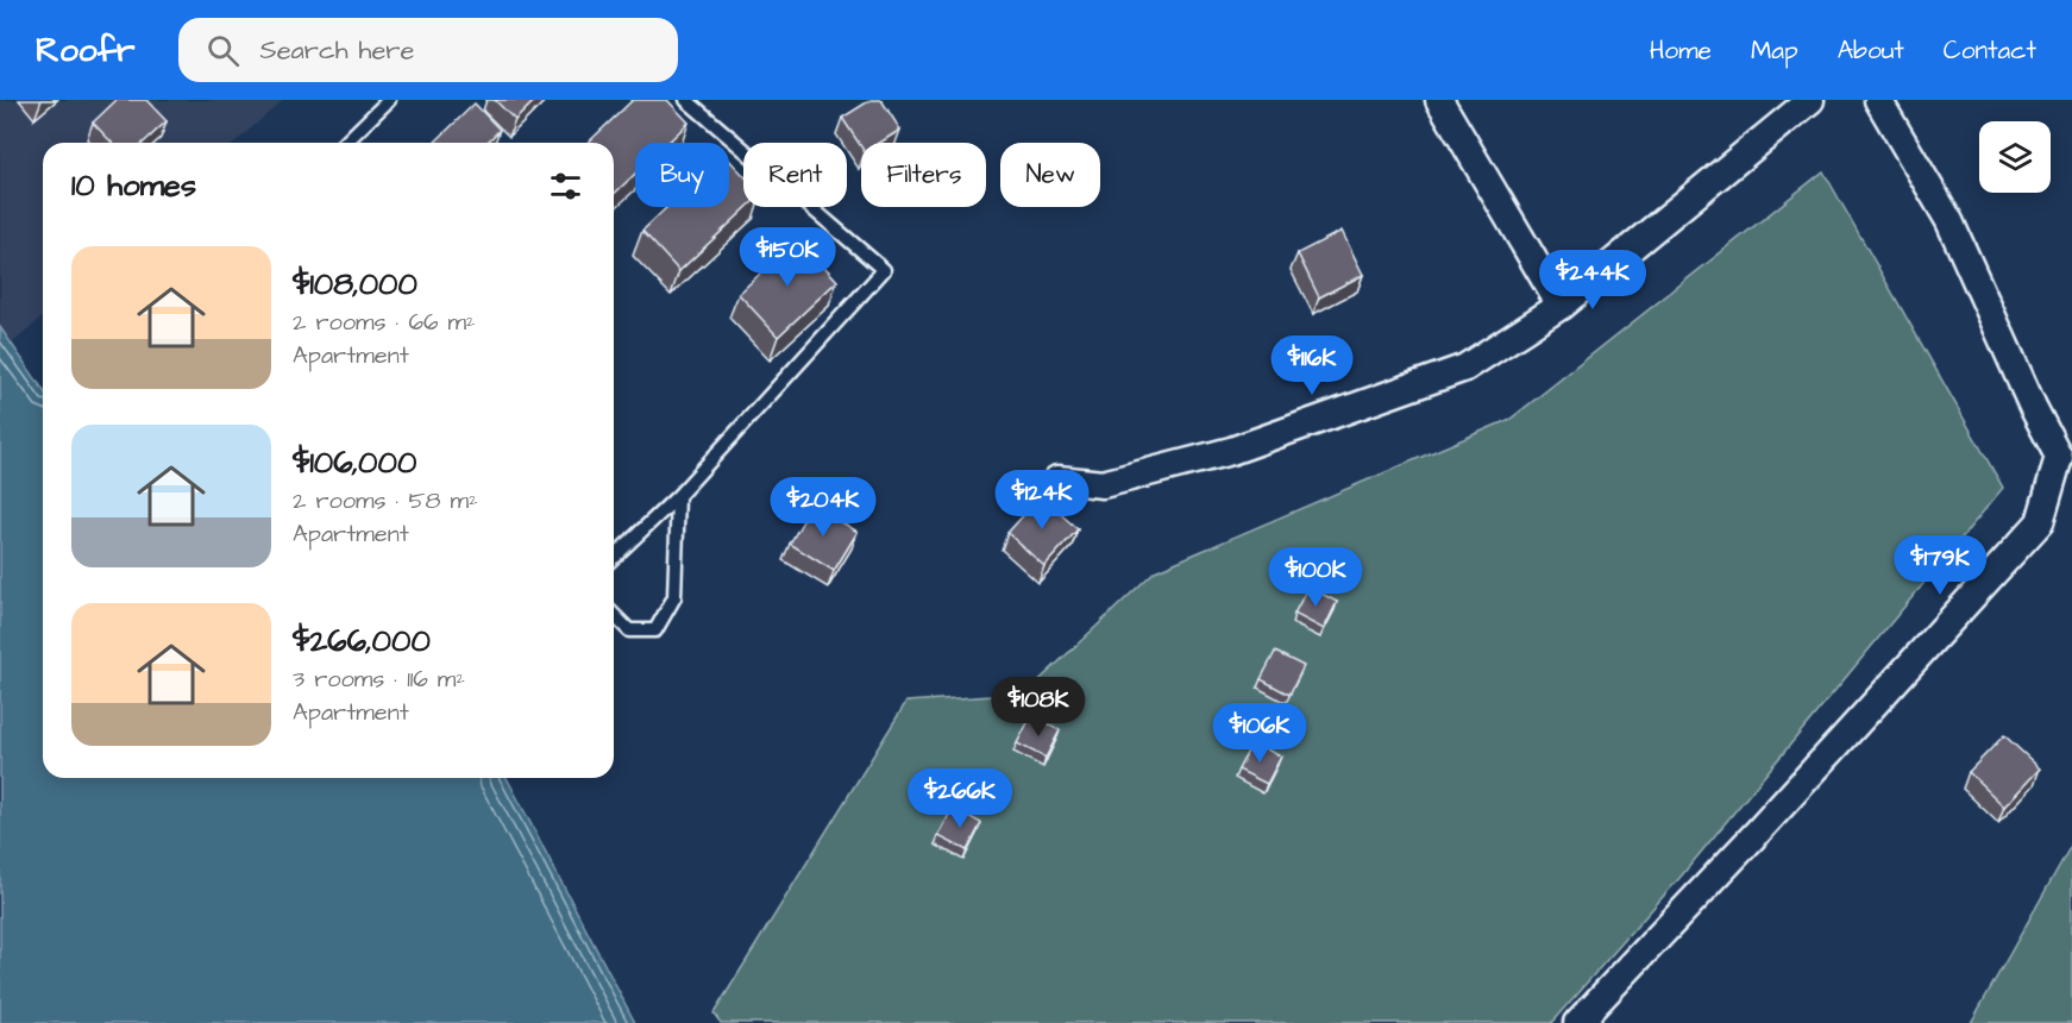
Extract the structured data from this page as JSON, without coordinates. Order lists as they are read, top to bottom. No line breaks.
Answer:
{"page":{"header":"Roofr","search":"Search here","nav":["Home","Map","About","Contact"],"chip":["Buy","Rent","Filters","New"],"heading":"10 homes","price":["$150K","$244K","$116K","$124K","$204K","$179K","$100K","$108K","$106K","$266K"],"list":[{"name":"$108,000","note":"2 rooms · 66 m² · Apartment"},{"name":"$106,000","note":"2 rooms · 58 m² · Apartment"},{"name":"$266,000","note":"3 rooms · 116 m² · Apartment"}]}}
